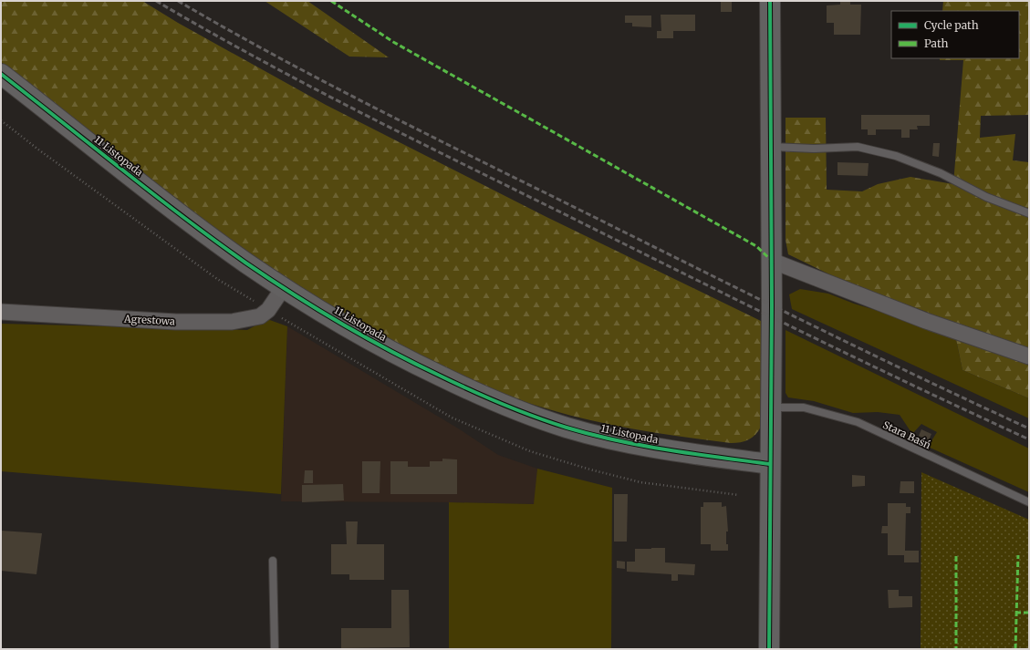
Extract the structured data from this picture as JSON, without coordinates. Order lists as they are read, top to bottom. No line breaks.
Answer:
{"streets":{"street":["11 Listopada","Agrestowa"],"lane":["Stara Baśń"]},"crossings":[["11 Listopada","Agrestowa"]],"legend":["Cycle path","Path"]}
